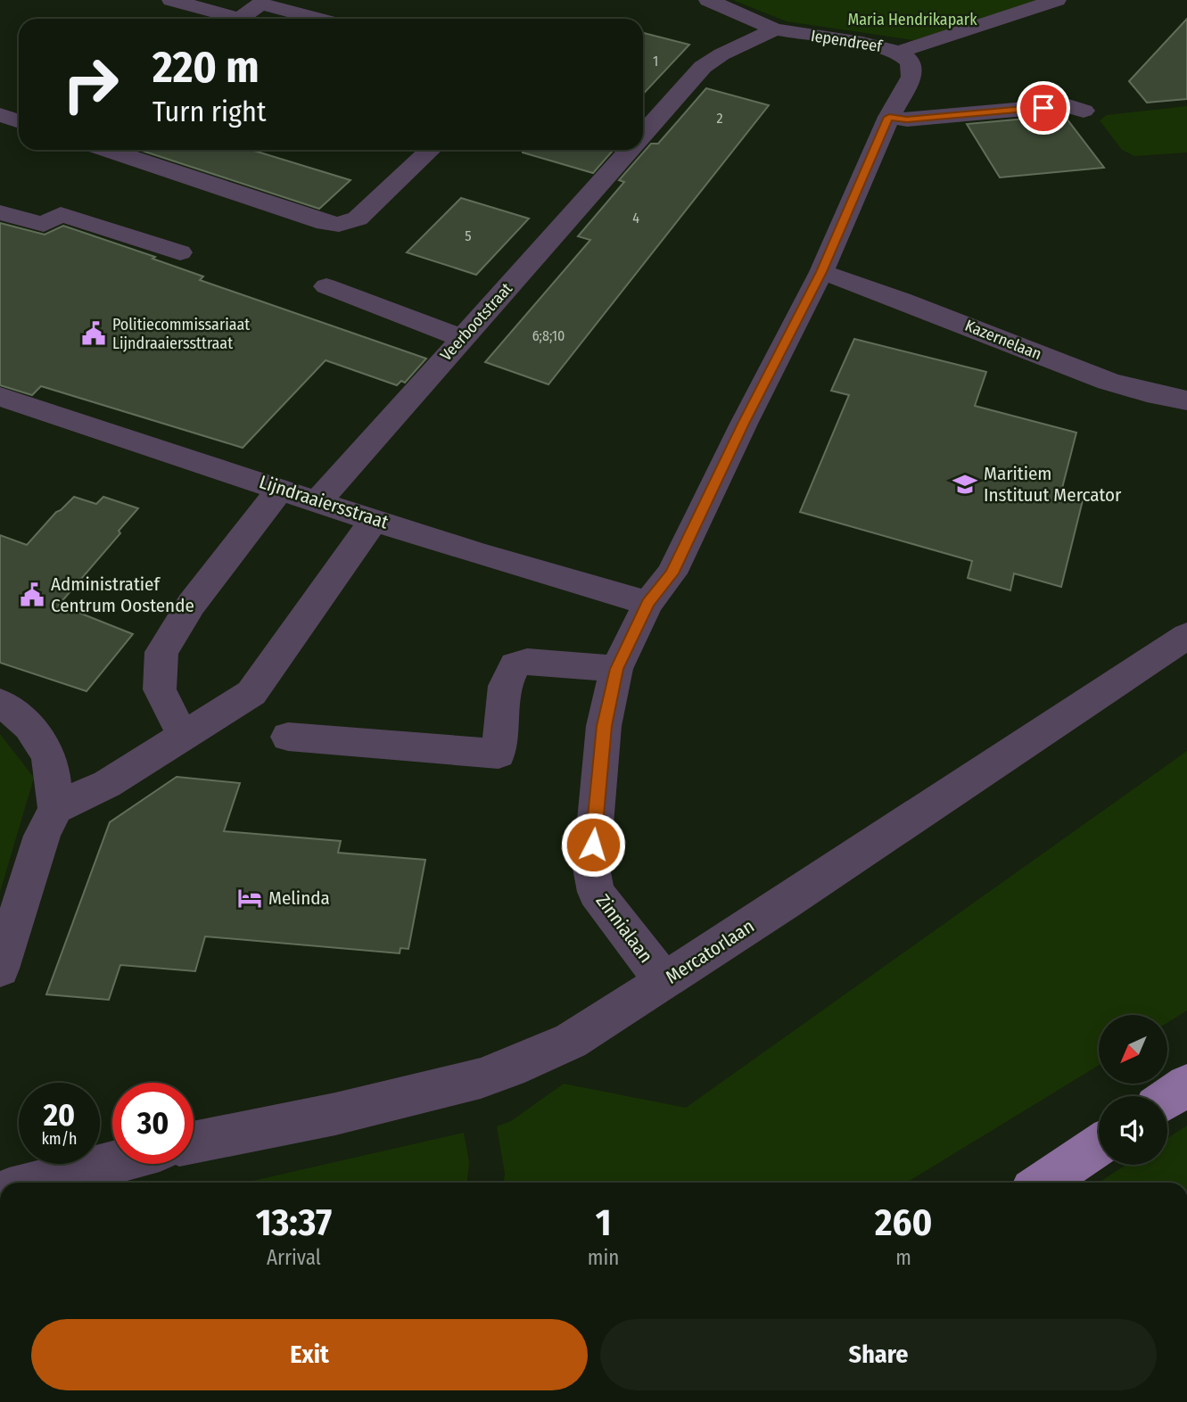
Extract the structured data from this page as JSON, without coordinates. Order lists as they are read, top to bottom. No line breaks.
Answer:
{"streets":{"street":["Iependreef","Veerbootstraat","Kazernelaan","Lijndraaiersstraat","Zinnialaan","Mercatorlaan"]},"crossings":[["Iependreef","Veerbootstraat"],["Iependreef","Zinnialaan"],["Veerbootstraat","Lijndraaiersstraat"],["Kazernelaan","Zinnialaan"],["Lijndraaiersstraat","Zinnialaan"],["Zinnialaan","Mercatorlaan"]],"parks":["Maria Hendrikapark"],"places":{"public building":["Politiecommissariaat Lijndraaierssttraat","Administratief Centrum Oostende"],"school or university":["Maritiem Instituut Mercator"],"hotel":["Melinda"]},"house_numbers":["1","2","4","5","6;8;10"],"north":"bottom left","page":{"turn":["220 m","Turn right"],"speed":"20 km/h","limit":"30","eta":["13:37","Arrival","1","min","260","m"],"buttons":["Exit","Share"]}}
